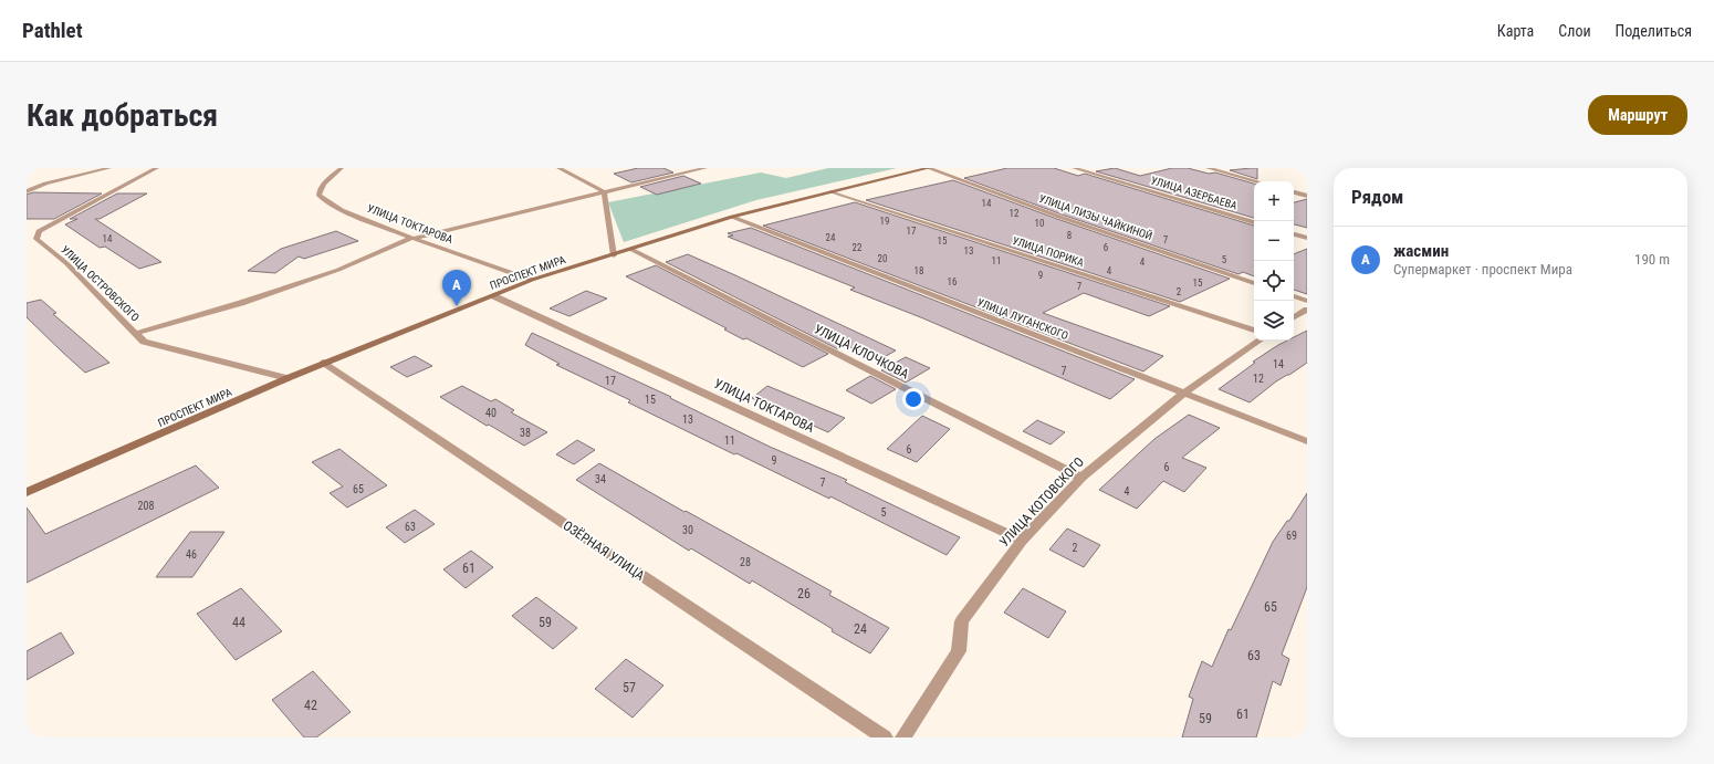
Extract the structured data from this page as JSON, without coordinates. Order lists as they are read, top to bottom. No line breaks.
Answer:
{"streets":{"main road":["ПРОСПЕКТ МИРА"],"street":["УЛИЦА АЗЕРБАЕВА","УЛИЦА ЛИЗЫ ЧАЙКИНОЙ","УЛИЦА ТОКТАРОВА","УЛИЦА ПОРИКА","УЛИЦА ОСТРОВСКОГО","УЛИЦА ЛУГАНСКОГО","УЛИЦА КЛОЧКОВА","УЛИЦА КОТОВСКОГО","ОЗЁРНАЯ УЛИЦА"]},"crossings":[["УЛИЦА ЛИЗЫ ЧАЙКИНОЙ","ПРОСПЕКТ МИРА"],["УЛИЦА ТОКТАРОВА","ПРОСПЕКТ МИРА"],["УЛИЦА ТОКТАРОВА","УЛИЦА КОТОВСКОГО"],["УЛИЦА ПОРИКА","ПРОСПЕКТ МИРА"],["ПРОСПЕКТ МИРА","УЛИЦА ОСТРОВСКОГО"],["ПРОСПЕКТ МИРА","УЛИЦА ЛУГАНСКОГО"],["ПРОСПЕКТ МИРА","УЛИЦА КЛОЧКОВА"],["ПРОСПЕКТ МИРА","ОЗЁРНАЯ УЛИЦА"],["УЛИЦА ЛУГАНСКОГО","УЛИЦА КОТОВСКОГО"],["УЛИЦА КЛОЧКОВА","УЛИЦА КОТОВСКОГО"]],"house_numbers":["14","12","19","10","17","8","24","14","7","15","22","6","13","20","5","11","4","18","4","9","16","15","7","2","14","7","12","17","15","40","13","38","11","6","9","6","34","7","65","4","208","5","63","30","69","2","46","28","61","26","65","44","59","24","63","57","42","61","59"],"page":{"header":"Pathlet","nav":["Карта","Слои","Поделиться"],"buttons":"Маршрут","title":"Как добраться","heading":"Рядом","map_buttons":["+","−"],"list":[{"mark":"A","name":"жасмин","note":"Супермаркет · проспект Мира","value":"190 m"}],"pins":"A"}}
